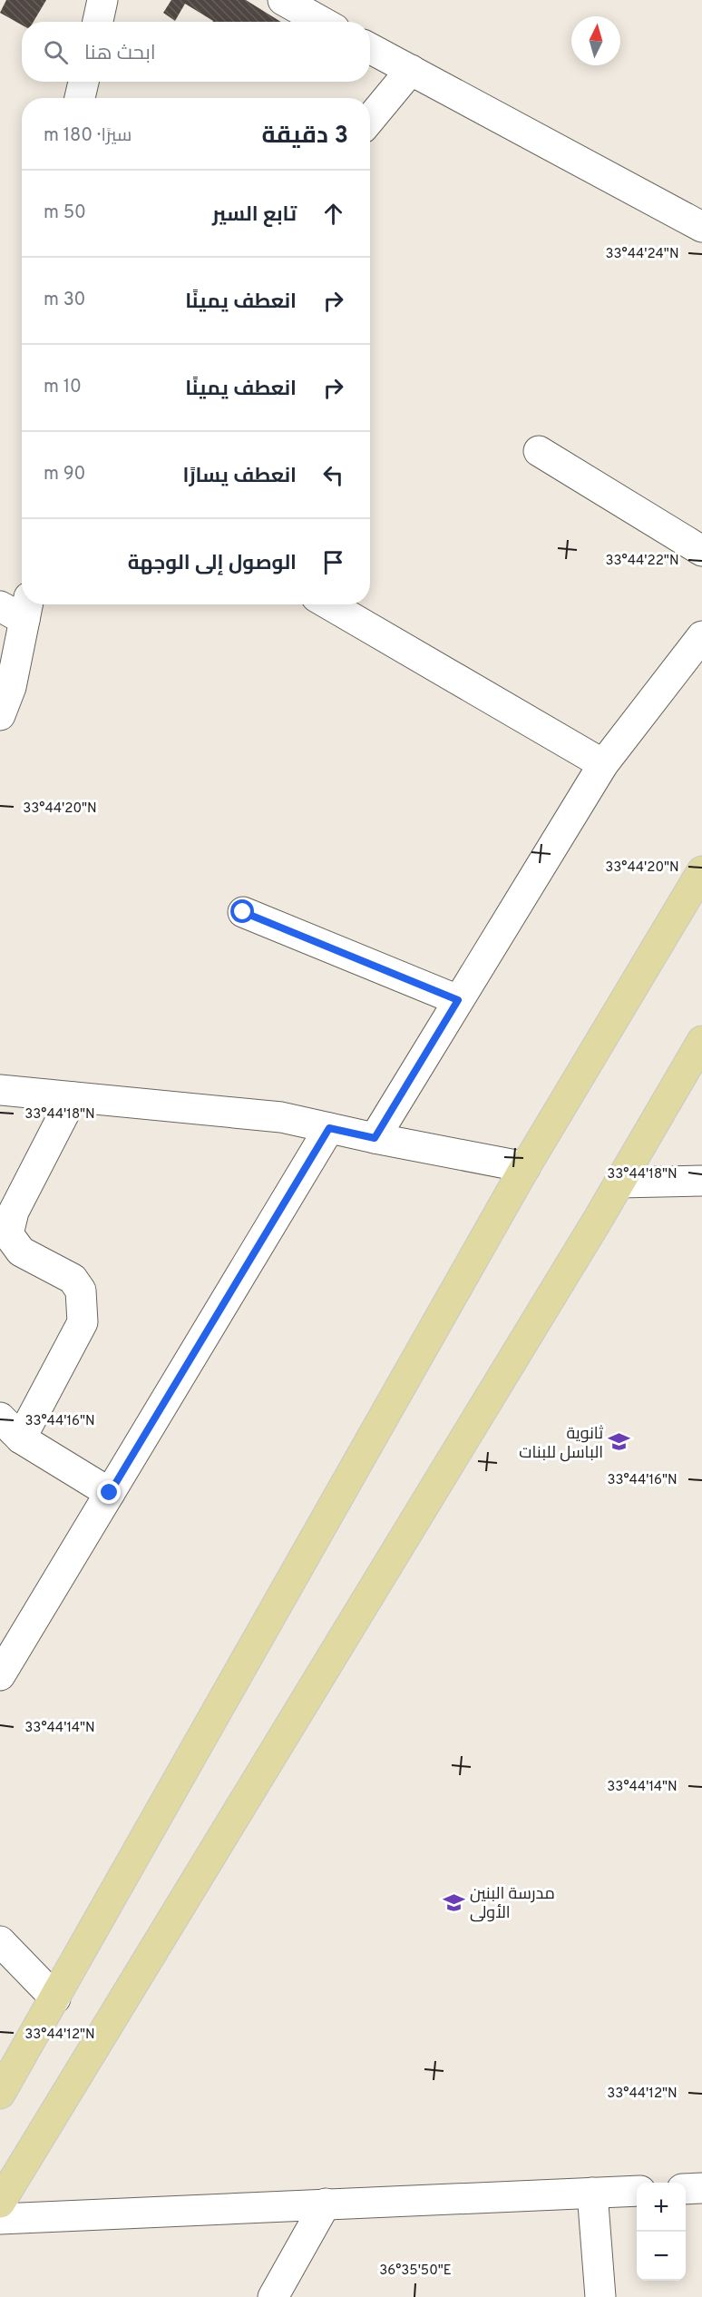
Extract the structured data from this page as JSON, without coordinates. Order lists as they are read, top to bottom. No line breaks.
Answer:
{"places":{"school or university":["ثانوية الباسل للبنات","مدرسة البنين الأولى"]},"north":"top","page":{"search":"ابحث هنا","heading":["3 دقيقة","سيرًا · 180 m"],"list":[["تابع السير","50 m"],["انعطف يمينًا","30 m"],["انعطف يمينًا","10 m"],["انعطف يسارًا","90 m"],"الوصول إلى الوجهة"],"map_buttons":["+","−"]},"coordinates":["33°44'24\"N","33°44'22\"N","33°44'20\"N","33°44'18\"N","33°44'16\"N","33°44'14\"N","33°44'12\"N","36°35'50\"E"]}
